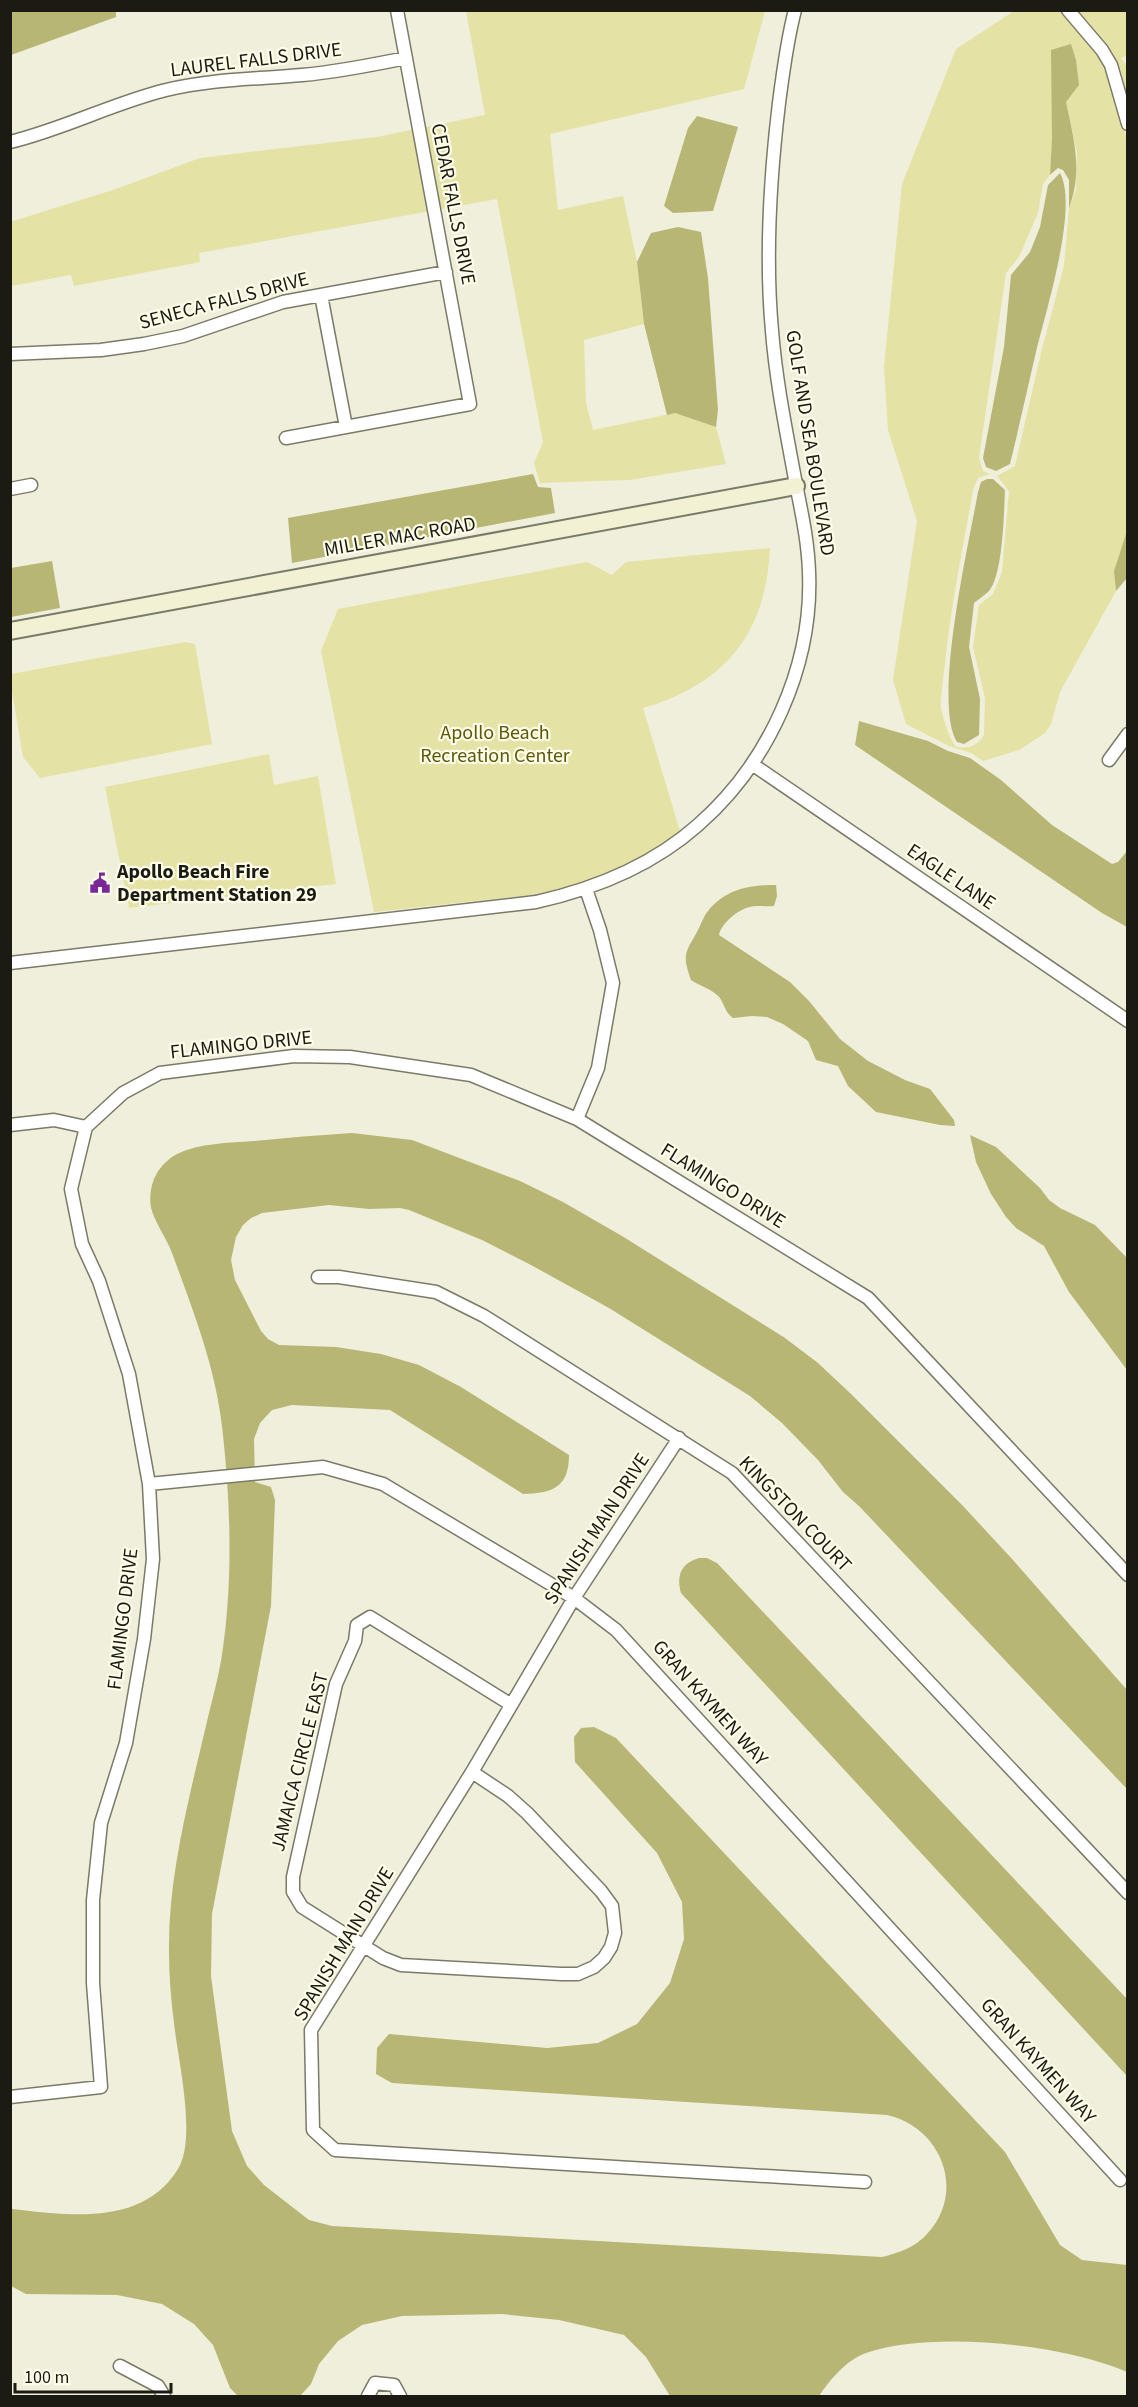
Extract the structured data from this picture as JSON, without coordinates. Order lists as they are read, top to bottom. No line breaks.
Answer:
{"streets":{"street":["LAUREL FALLS DRIVE","CEDAR FALLS DRIVE","SENECA FALLS DRIVE","GOLF AND SEA BOULEVARD","MILLER MAC ROAD","EAGLE LANE","FLAMINGO DRIVE","KINGSTON COURT","SPANISH MAIN DRIVE","GRAN KAYMEN WAY","JAMAICA CIRCLE EAST"]},"crossings":[["LAUREL FALLS DRIVE","CEDAR FALLS DRIVE"],["CEDAR FALLS DRIVE","SENECA FALLS DRIVE"],["GOLF AND SEA BOULEVARD","MILLER MAC ROAD"],["GOLF AND SEA BOULEVARD","EAGLE LANE"],["FLAMINGO DRIVE","GRAN KAYMEN WAY"],["KINGSTON COURT","SPANISH MAIN DRIVE"],["SPANISH MAIN DRIVE","GRAN KAYMEN WAY"],["SPANISH MAIN DRIVE","JAMAICA CIRCLE EAST"]],"parks":["Apollo Beach Recreation Center"],"places":{"public building":["Apollo Beach Fire Department Station 29"]},"scale_bar":"100 m"}
